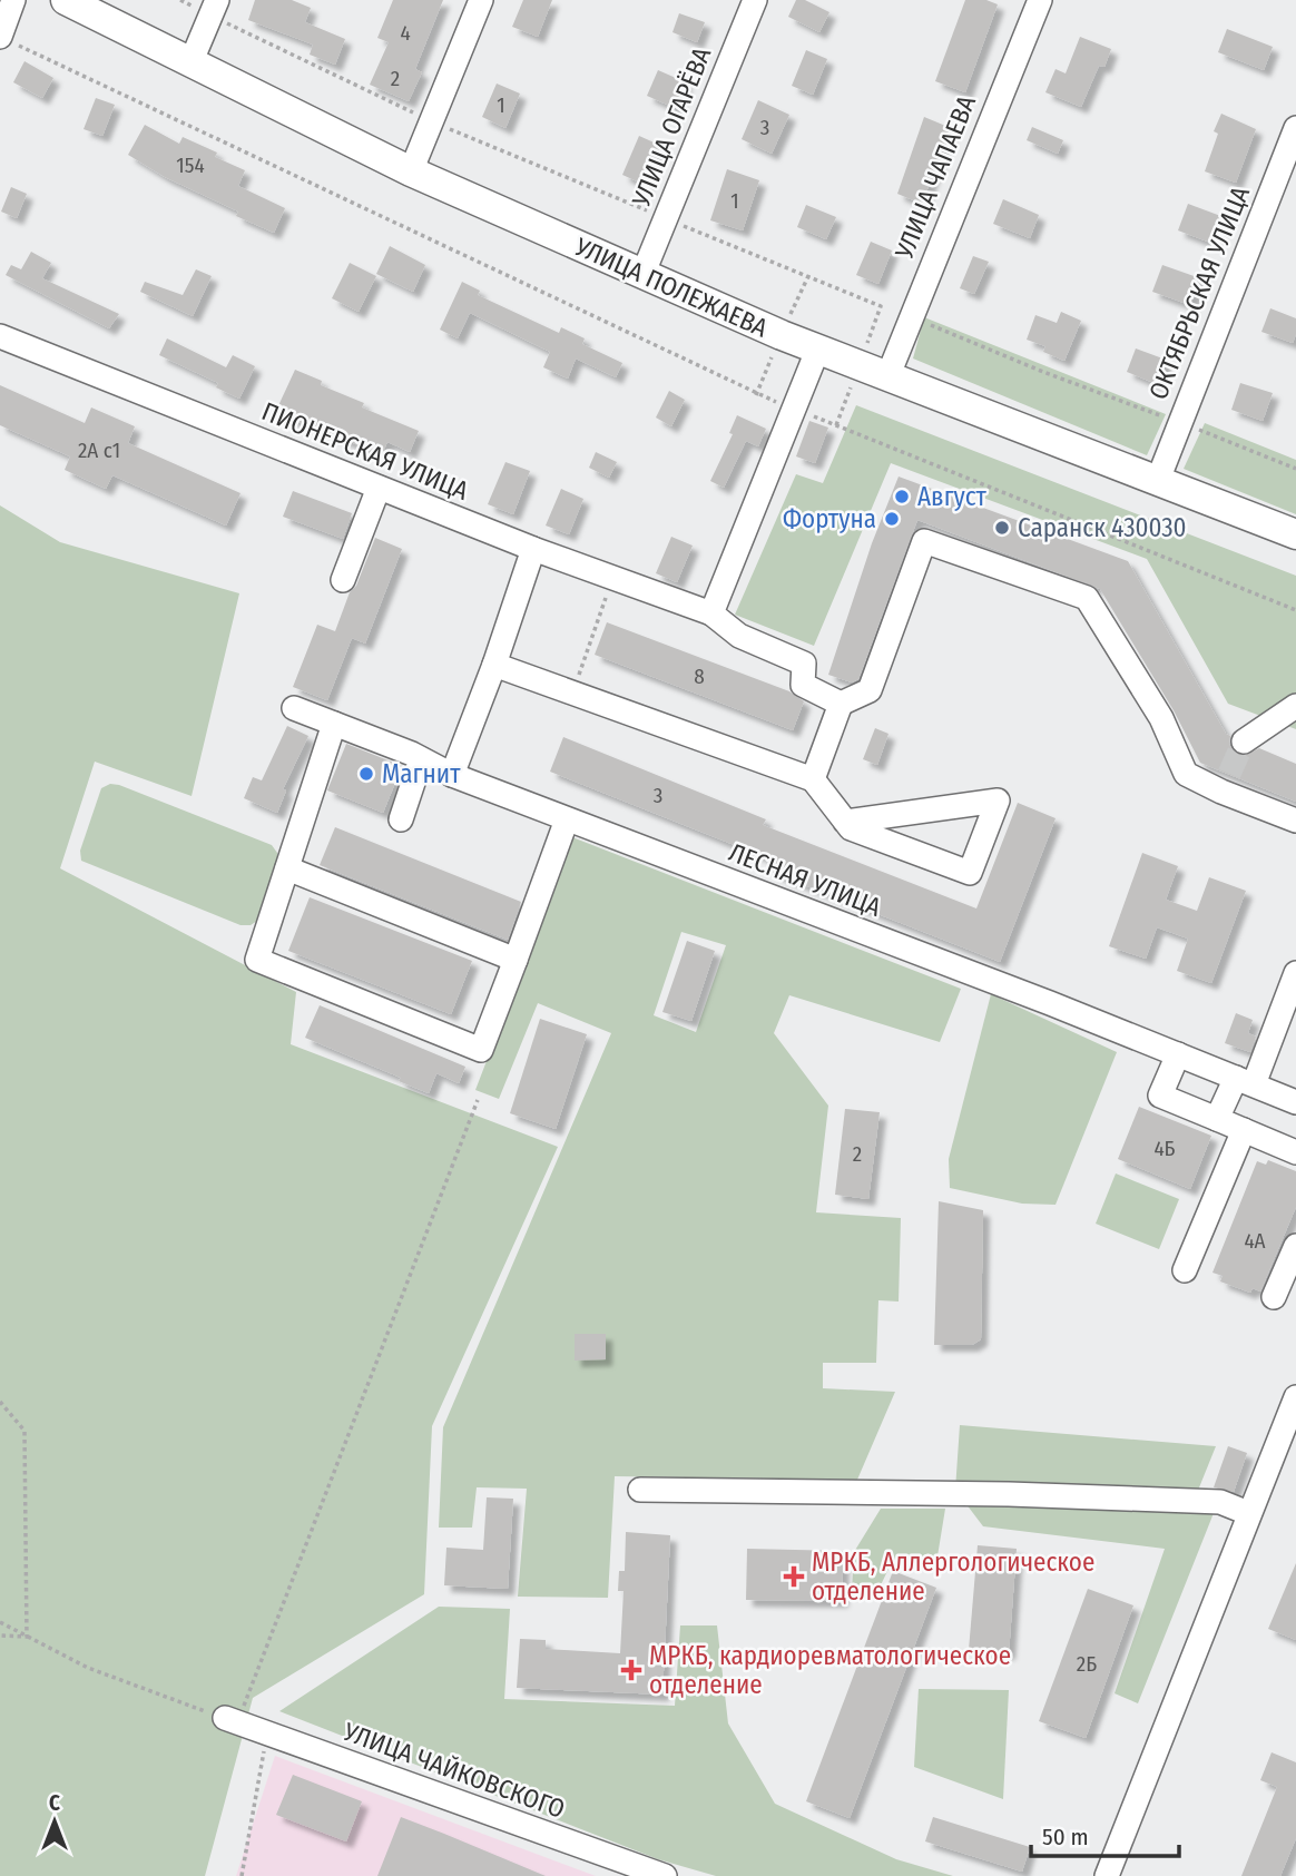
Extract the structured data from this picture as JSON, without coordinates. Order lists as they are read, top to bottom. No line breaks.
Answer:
{"streets":{"main road":["УЛИЦА ПОЛЕЖАЕВА"],"street":["УЛИЦА ОГАРЁВА","УЛИЦА ЧАПАЕВА","ОКТЯБРЬСКАЯ УЛИЦА","ПИОНЕРСКАЯ УЛИЦА","ЛЕСНАЯ УЛИЦА","УЛИЦА ЧАЙКОВСКОГО"]},"crossings":[["УЛИЦА ОГАРЁВА","УЛИЦА ПОЛЕЖАЕВА"],["УЛИЦА ЧАПАЕВА","УЛИЦА ПОЛЕЖАЕВА"],["УЛИЦА ПОЛЕЖАЕВА","ОКТЯБРЬСКАЯ УЛИЦА"]],"places":{"other":["Август","Фортуна","Саранск 430030","Магнит"],"health":["МРКБ, Аллергологическое отделение","МРКБ, кардиоревматологическое отделение"]},"house_numbers":["4","2","1","3","154","1","2А с1","8","3","4Б","2","4А","2Б"],"scale_bar":"50 m","north":"top"}
